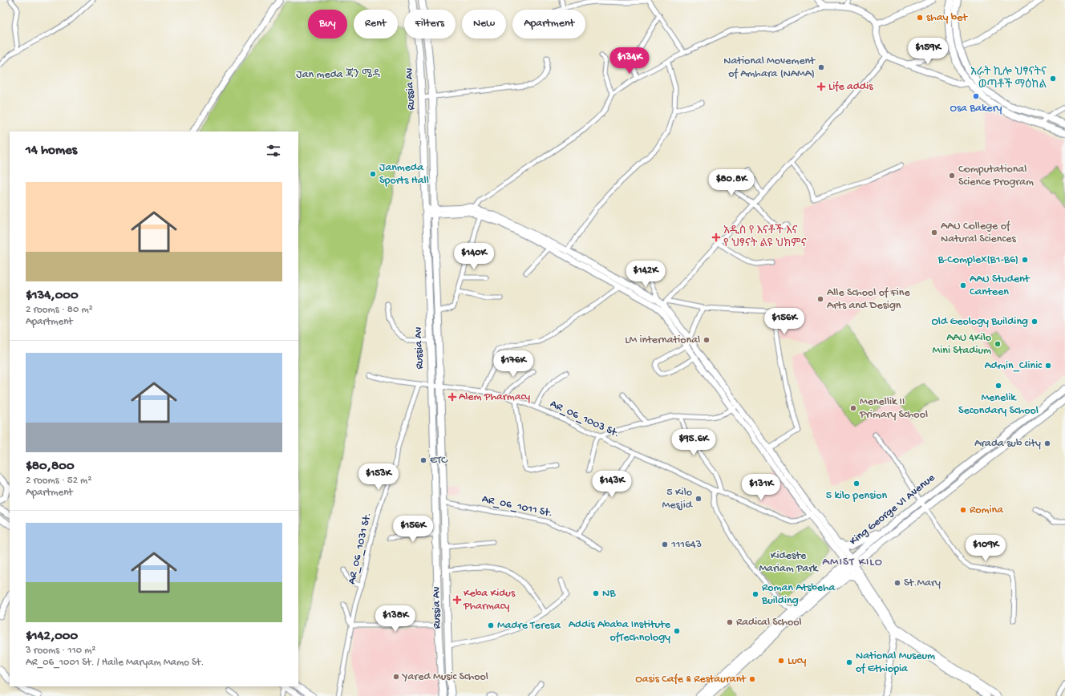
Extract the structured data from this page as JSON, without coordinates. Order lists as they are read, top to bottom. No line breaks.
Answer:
{"streets":{"main road":["Russia Av","King George VI Avenue"],"street":["AR_06_1003 St.","AR_06_1011 St.","AR_06_1031 St."]},"crossings":[["Russia Av","AR_06_1003 St."],["Russia Av","AR_06_1011 St."]],"districts":["AMIST KILO"],"parks":["Jan meda ጃን ሜዳ","Kideste Mariam Park"],"places":{"other":["shay bet","National Movement of Amhara (NAMA)","አራት ኪሎ ህፃናትና ወጣቶች ማዕከል","Osa Bakery","Janmeda Sports Hall","Computational Science Program","AAU College of Natural Sciences","B-Complex(B1-B6)","AAU Student Canteen","Alle School of Fine Arts and Design","Old Geology Building","LM international","AAU 4Kilo Mini Stadium","Admin_Clinic","Menelik Secondary School","Menellik II Primary School","Arada sub city","ETC","5 kilo pension","5 Kilo Mesjid","Romina","111643","St.Mary","NB","Roman Atsbeha Building","Radical School","Madre Teresa","Addis Ababa Institute ofTechnology","Lucy","National Museum of Ethiopia","Yared Music School","Oasis Cafe & Restaurant"],"health":["Life addis","አዲስ የ እናቶች እና የ ህፃናት ልዩ ህክምና","Alem Pharmacy","Keba Kidus Pharmacy"]},"page":{"chip":["Buy","Rent","Filters","New","Apartment"],"price":["$159K","$134K","$80.8K","$140K","$142K","$156K","$176K","$95.6K","$153K","$143K","$131K","$156K","$109K","$138K"],"heading":"14 homes","list":[{"name":"$134,000","note":"2 rooms · 80 m² · Apartment"},{"name":"$80,800","note":"2 rooms · 52 m² · Apartment"},{"name":"$142,000","note":"3 rooms · 110 m² · AR_06_1001 St. / Haile Maryam Mamo St."}]}}
